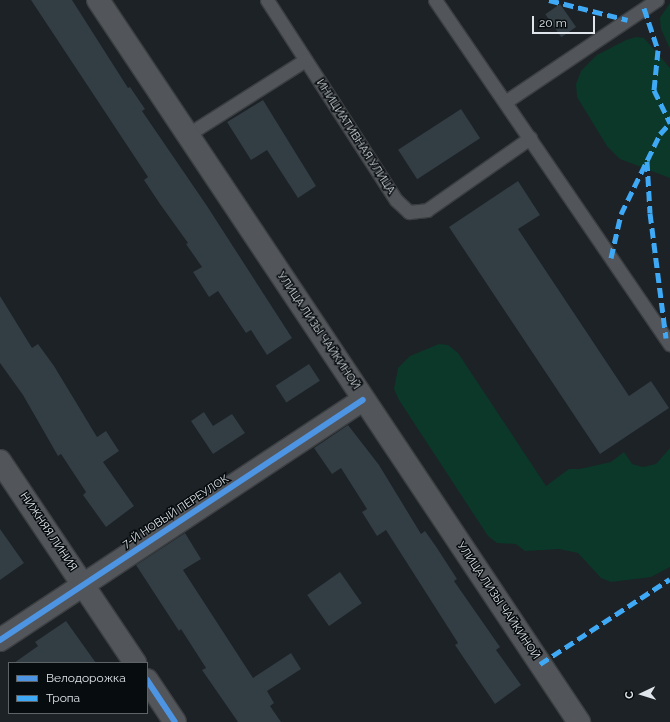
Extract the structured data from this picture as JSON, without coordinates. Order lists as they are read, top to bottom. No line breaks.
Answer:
{"streets":{"main road":["УЛИЦА ЛИЗЫ ЧАЙКИНОЙ","7-Й НОВЫЙ ПЕРЕУЛОК","НИЖНЯЯ ЛИНИЯ"],"lane":["ИНИЦИАТИВНАЯ УЛИЦА"]},"crossings":[["УЛИЦА ЛИЗЫ ЧАЙКИНОЙ","7-Й НОВЫЙ ПЕРЕУЛОК"],["7-Й НОВЫЙ ПЕРЕУЛОК","НИЖНЯЯ ЛИНИЯ"]],"legend":["Велодорожка","Тропа"],"scale_bar":"20 m","north":"left"}
